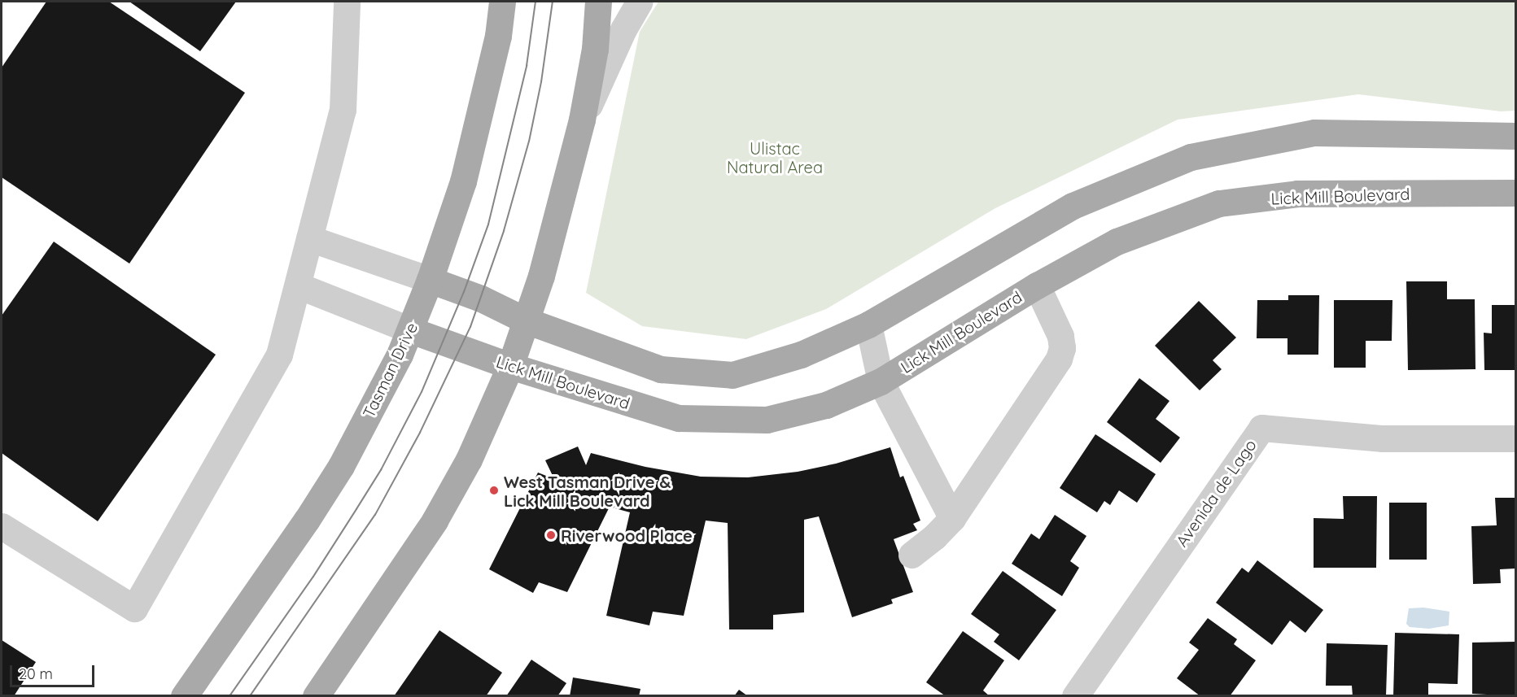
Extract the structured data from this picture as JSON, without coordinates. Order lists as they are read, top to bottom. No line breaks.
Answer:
{"streets":{"main road":["Lick Mill Boulevard","Tasman Drive"],"street":["Avenida de Lago"]},"crossings":[["Lick Mill Boulevard","Tasman Drive"]],"parks":["Ulistac Natural Area"],"places":["West Tasman Drive & Lick Mill Boulevard","Riverwood Place"],"scale_bar":"20 m"}
